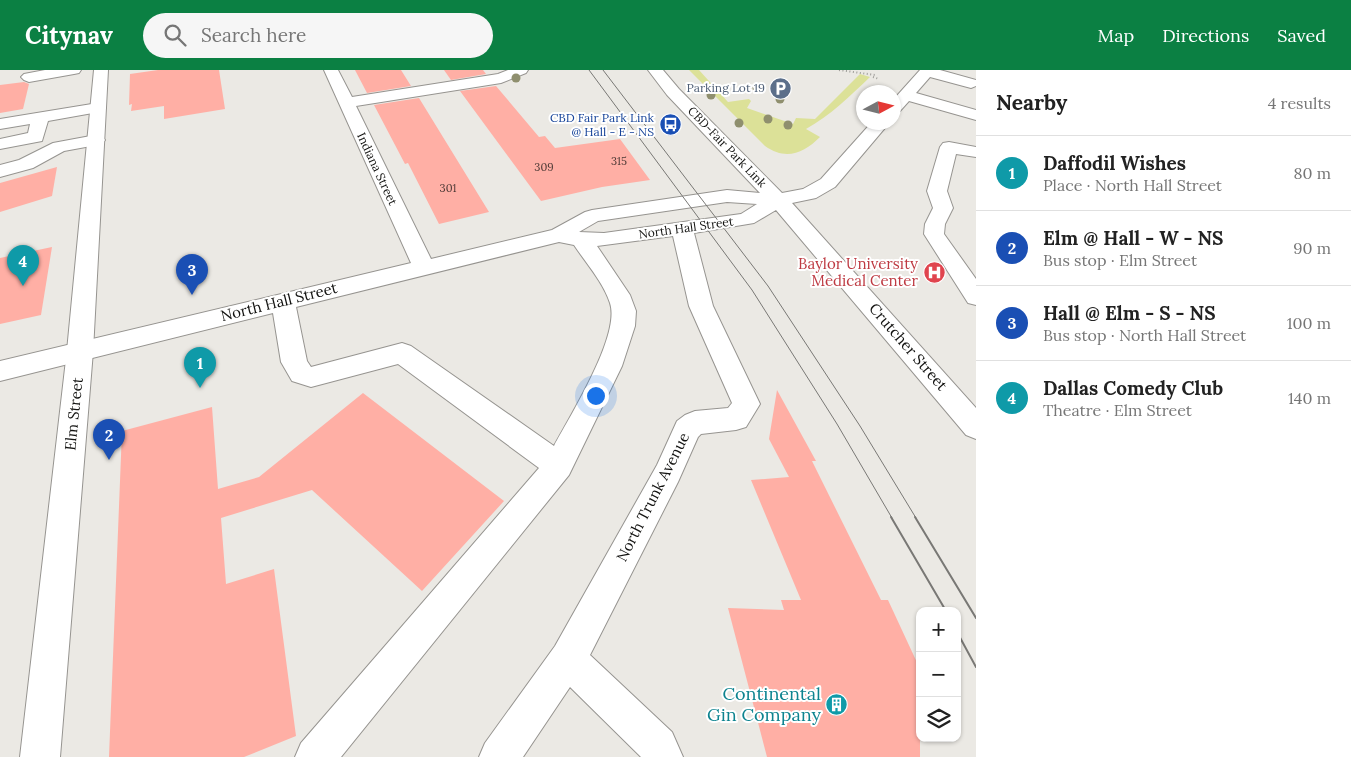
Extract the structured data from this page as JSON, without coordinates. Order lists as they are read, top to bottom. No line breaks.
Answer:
{"streets":{"street":["CBD-Fair Park Link","Indiana Street","North Hall Street","Crutcher Street","Elm Street","North Trunk Avenue"]},"crossings":[["CBD-Fair Park Link","North Hall Street"],["CBD-Fair Park Link","Crutcher Street"],["Indiana Street","North Hall Street"],["North Hall Street","Crutcher Street"],["North Hall Street","Elm Street"],["North Hall Street","North Trunk Avenue"]],"places":{"parking":["Parking Lot 19"],"bus stop":["CBD Fair Park Link @ Hall - E - NS"],"hospital":["Baylor University Medical Center"],"building":["Continental Gin Company"]},"house_numbers":["315","309","301"],"north":"right","page":{"header":"Citynav","search":"Search here","nav":["Map","Directions","Saved"],"heading":["Nearby","4 results"],"list":[{"mark":"1","name":"Daffodil Wishes","note":"Place · North Hall Street","value":"80 m"},{"mark":"2","name":"Elm @ Hall - W - NS","note":"Bus stop · Elm Street","value":"90 m"},{"mark":"3","name":"Hall @ Elm - S - NS","note":"Bus stop · North Hall Street","value":"100 m"},{"mark":"4","name":"Dallas Comedy Club","note":"Theatre · Elm Street","value":"140 m"}],"pins":["4","3","1","2"],"map_buttons":["+","−"]}}
